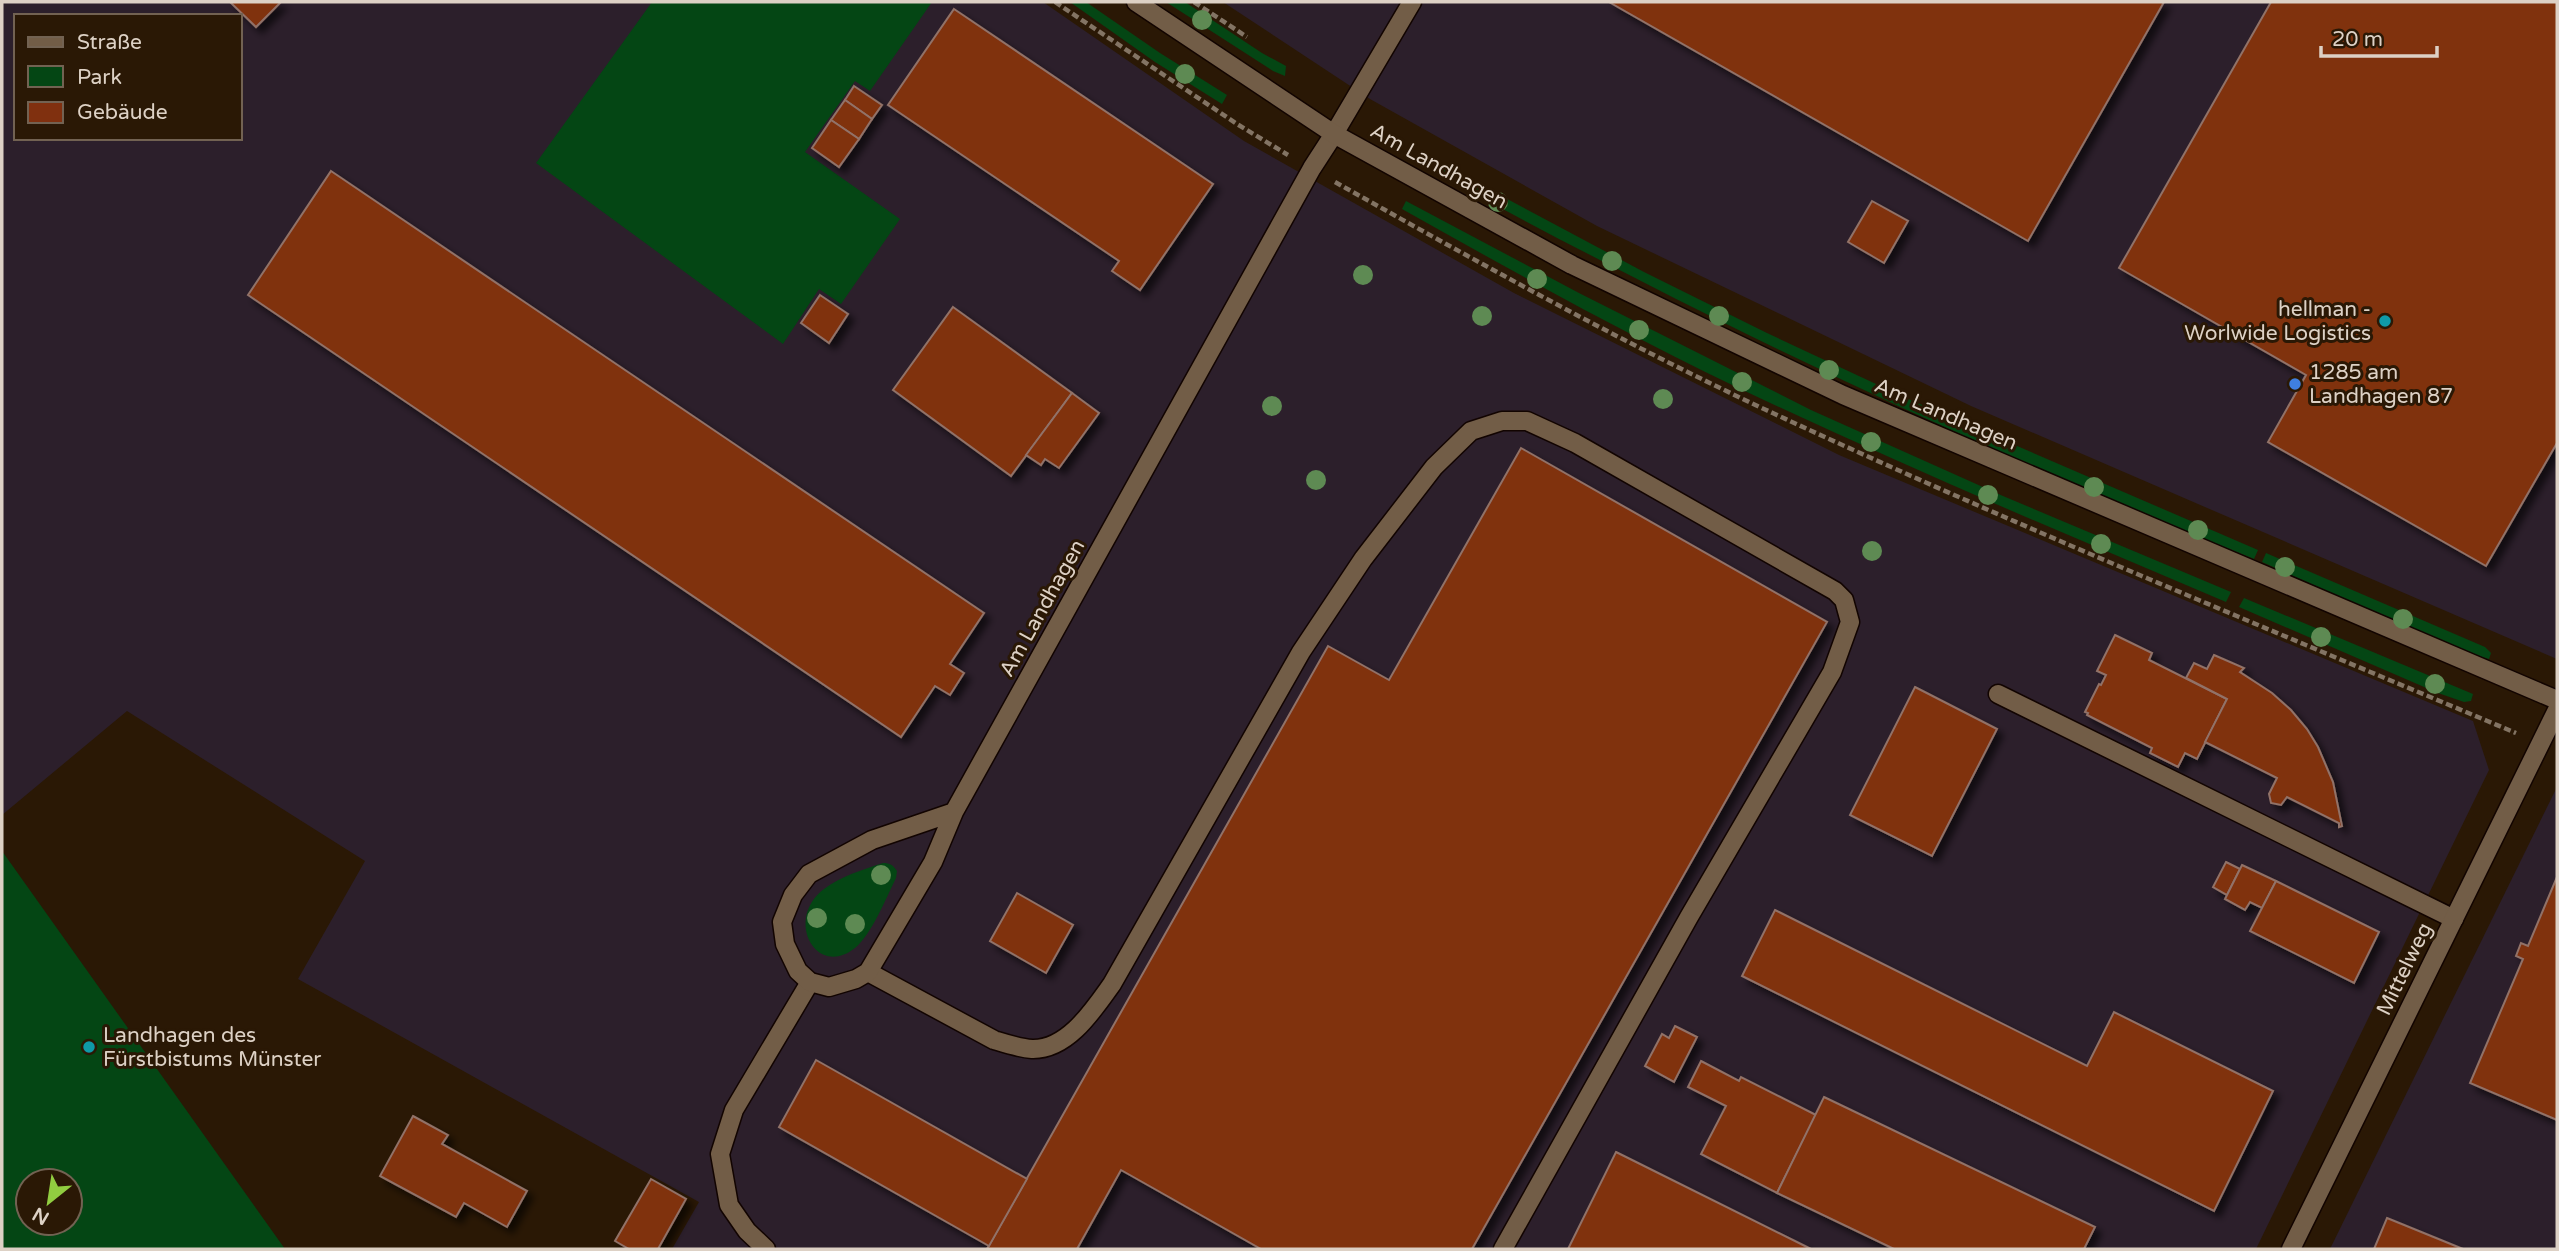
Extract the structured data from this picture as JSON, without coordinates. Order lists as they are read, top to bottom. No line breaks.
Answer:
{"streets":{"street":["Am Landhagen","Mittelweg"]},"places":["hellman - Worlwide Logistics","1285 am Landhagen 87","Landhagen des Fürstbistums Münster"],"legend":["Straße","Park","Gebäude"],"scale_bar":"20 m","north":"bottom left"}
